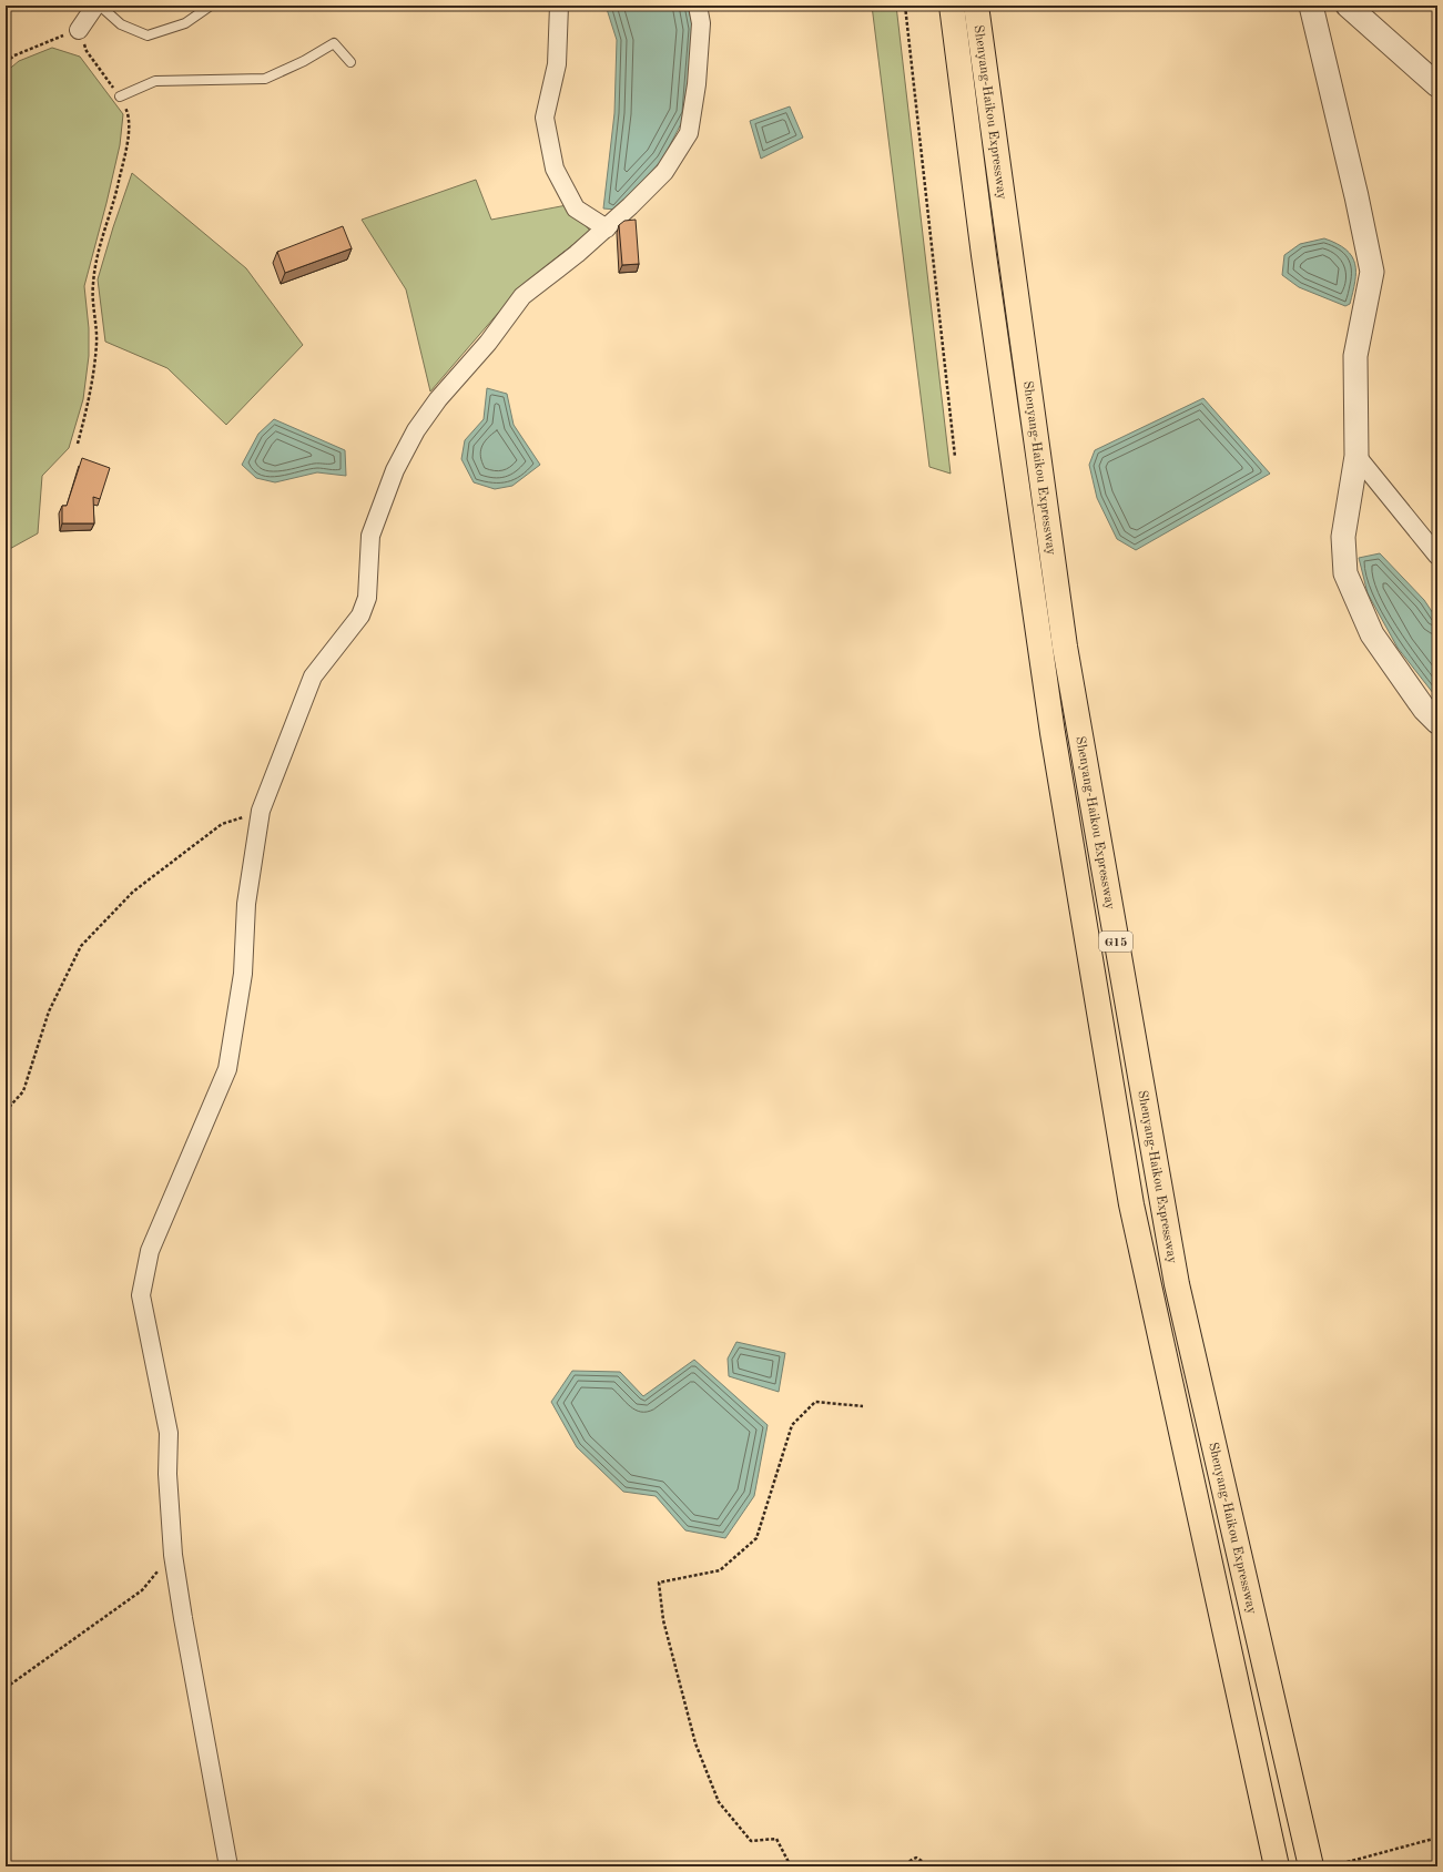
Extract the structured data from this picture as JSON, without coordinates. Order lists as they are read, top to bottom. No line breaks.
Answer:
{"streets":{"highway":["Shenyang-Haikou Expressway","G15"]}}
